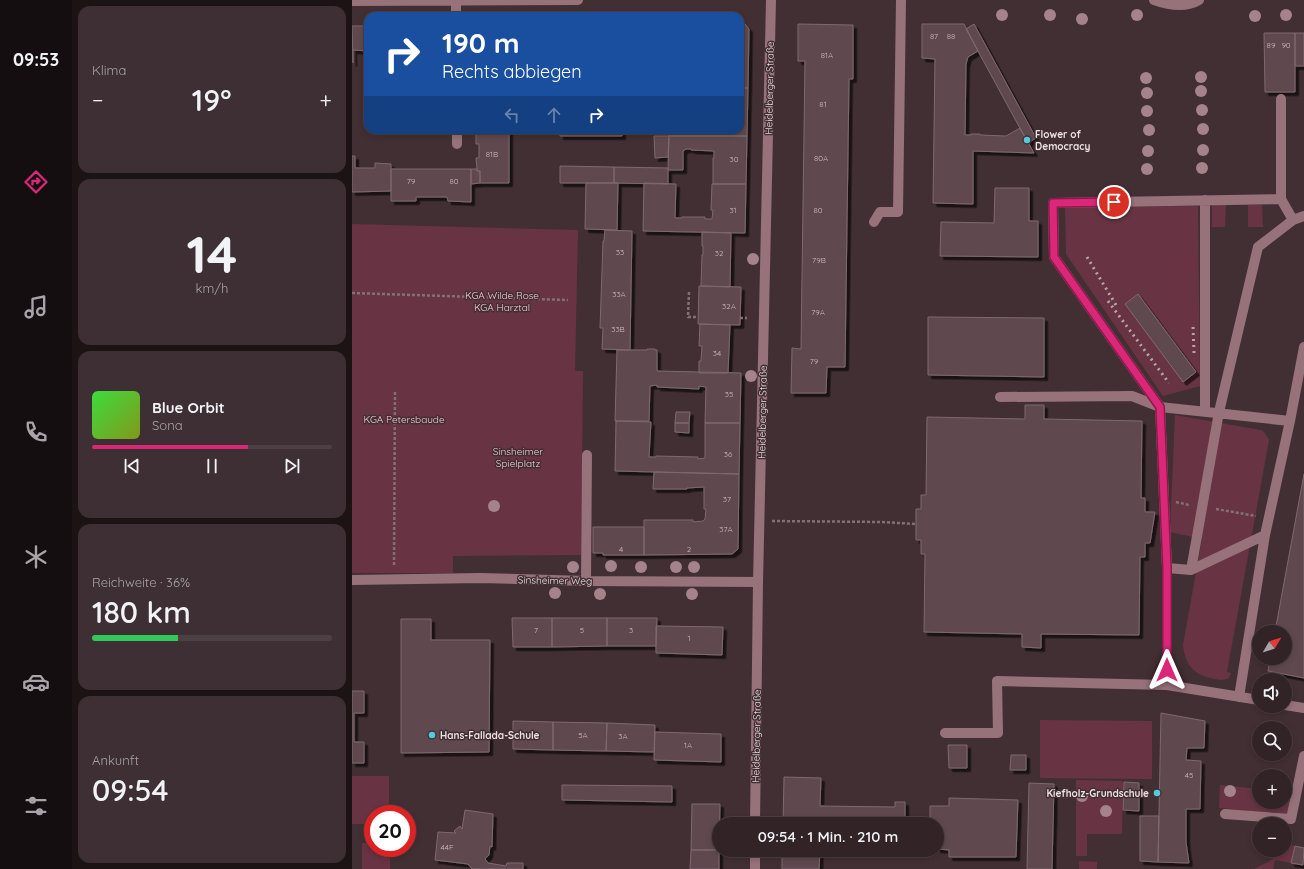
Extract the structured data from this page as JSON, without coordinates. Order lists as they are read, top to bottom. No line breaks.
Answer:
{"streets":{"street":["Heidelberger Straße","Sinsheimer Weg"]},"crossings":[["Heidelberger Straße","Sinsheimer Weg"]],"parks":["KGA Wilde Rose KGA Harztal","KGA Petersbaude","Sinsheimer Spielplatz"],"places":["Flower of Democracy","Hans-Fallada-Schule","Kiefholz-Grundschule"],"house_numbers":["87","88","89","90","81A","81","81B","80A","30","79","80","31","80","33","32","79B","33A","32A","79A","33B","34","79","35","36","37","37A","4","2","7","5","3","1","5A","3A","1A","45","44F"],"north":"top right","page":{"tabs":"09:53","tile":["Klima",["14","km/h"],["Reichweite · 36%","180 km"],["Ankunft","09:54"]],"turn":["190 m","Rechts abbiegen"],"heat":["−","19°","+"],"song":["Blue Orbit","Sona"],"map_buttons":["+","−"],"limit":"20","trip":"09:54 · 1 Min. · 210 m"}}
